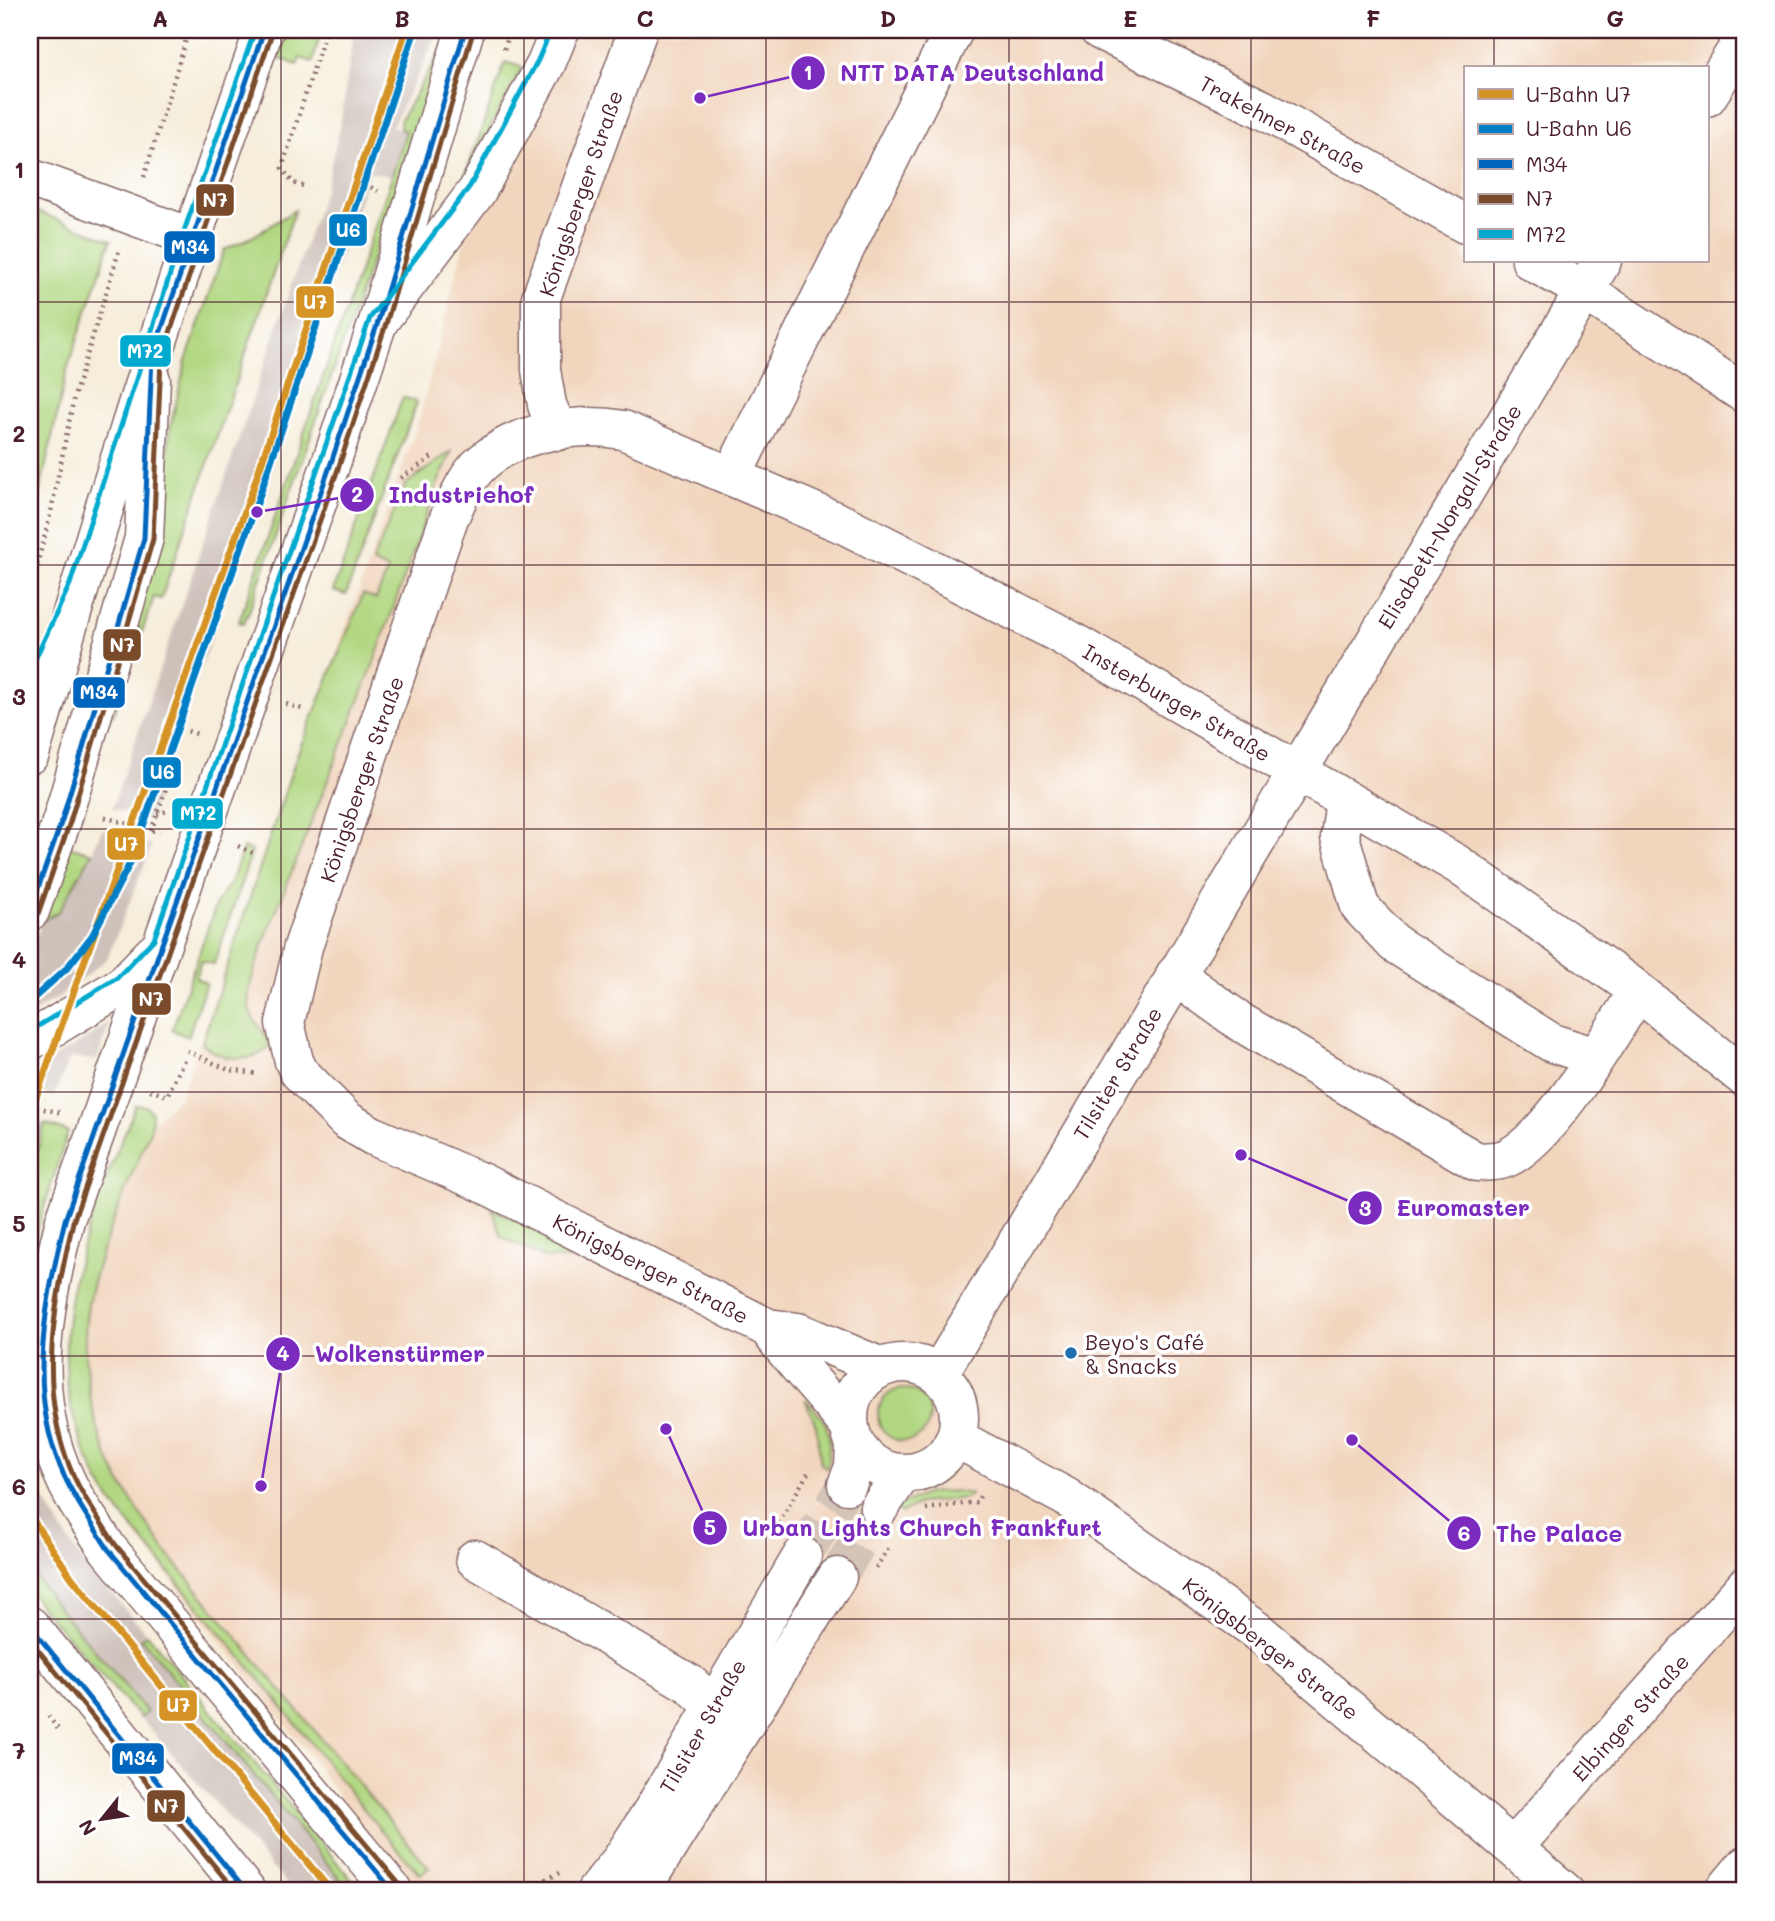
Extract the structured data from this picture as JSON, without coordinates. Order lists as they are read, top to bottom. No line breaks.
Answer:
{"streets":{"street":["Trakehner Straße","Königsberger Straße","Elisabeth-Norgall-Straße","Insterburger Straße","Tilsiter Straße","Elbinger Straße"]},"crossings":[["Königsberger Straße","Insterburger Straße"],["Königsberger Straße","Tilsiter Straße"],["Königsberger Straße","Elbinger Straße"],["Elisabeth-Norgall-Straße","Insterburger Straße"],["Elisabeth-Norgall-Straße","Tilsiter Straße"],["Insterburger Straße","Tilsiter Straße"]],"places":["NTT DATA Deutschland","Industriehof","Euromaster","Beyo's Café & Snacks","Urban Lights Church Frankfurt","The Palace","Wolkenstürmer"],"lines":["metro line U7","transit line M34","transit line M72","transit line N7","metro line U6"],"legend":["U-Bahn U7","U-Bahn U6","M34","N7","M72"],"north":"bottom left","grid":{"columns":["A","B","C","D","E","F","G"],"rows":["1","2","3","4","5","6","7"]}}
